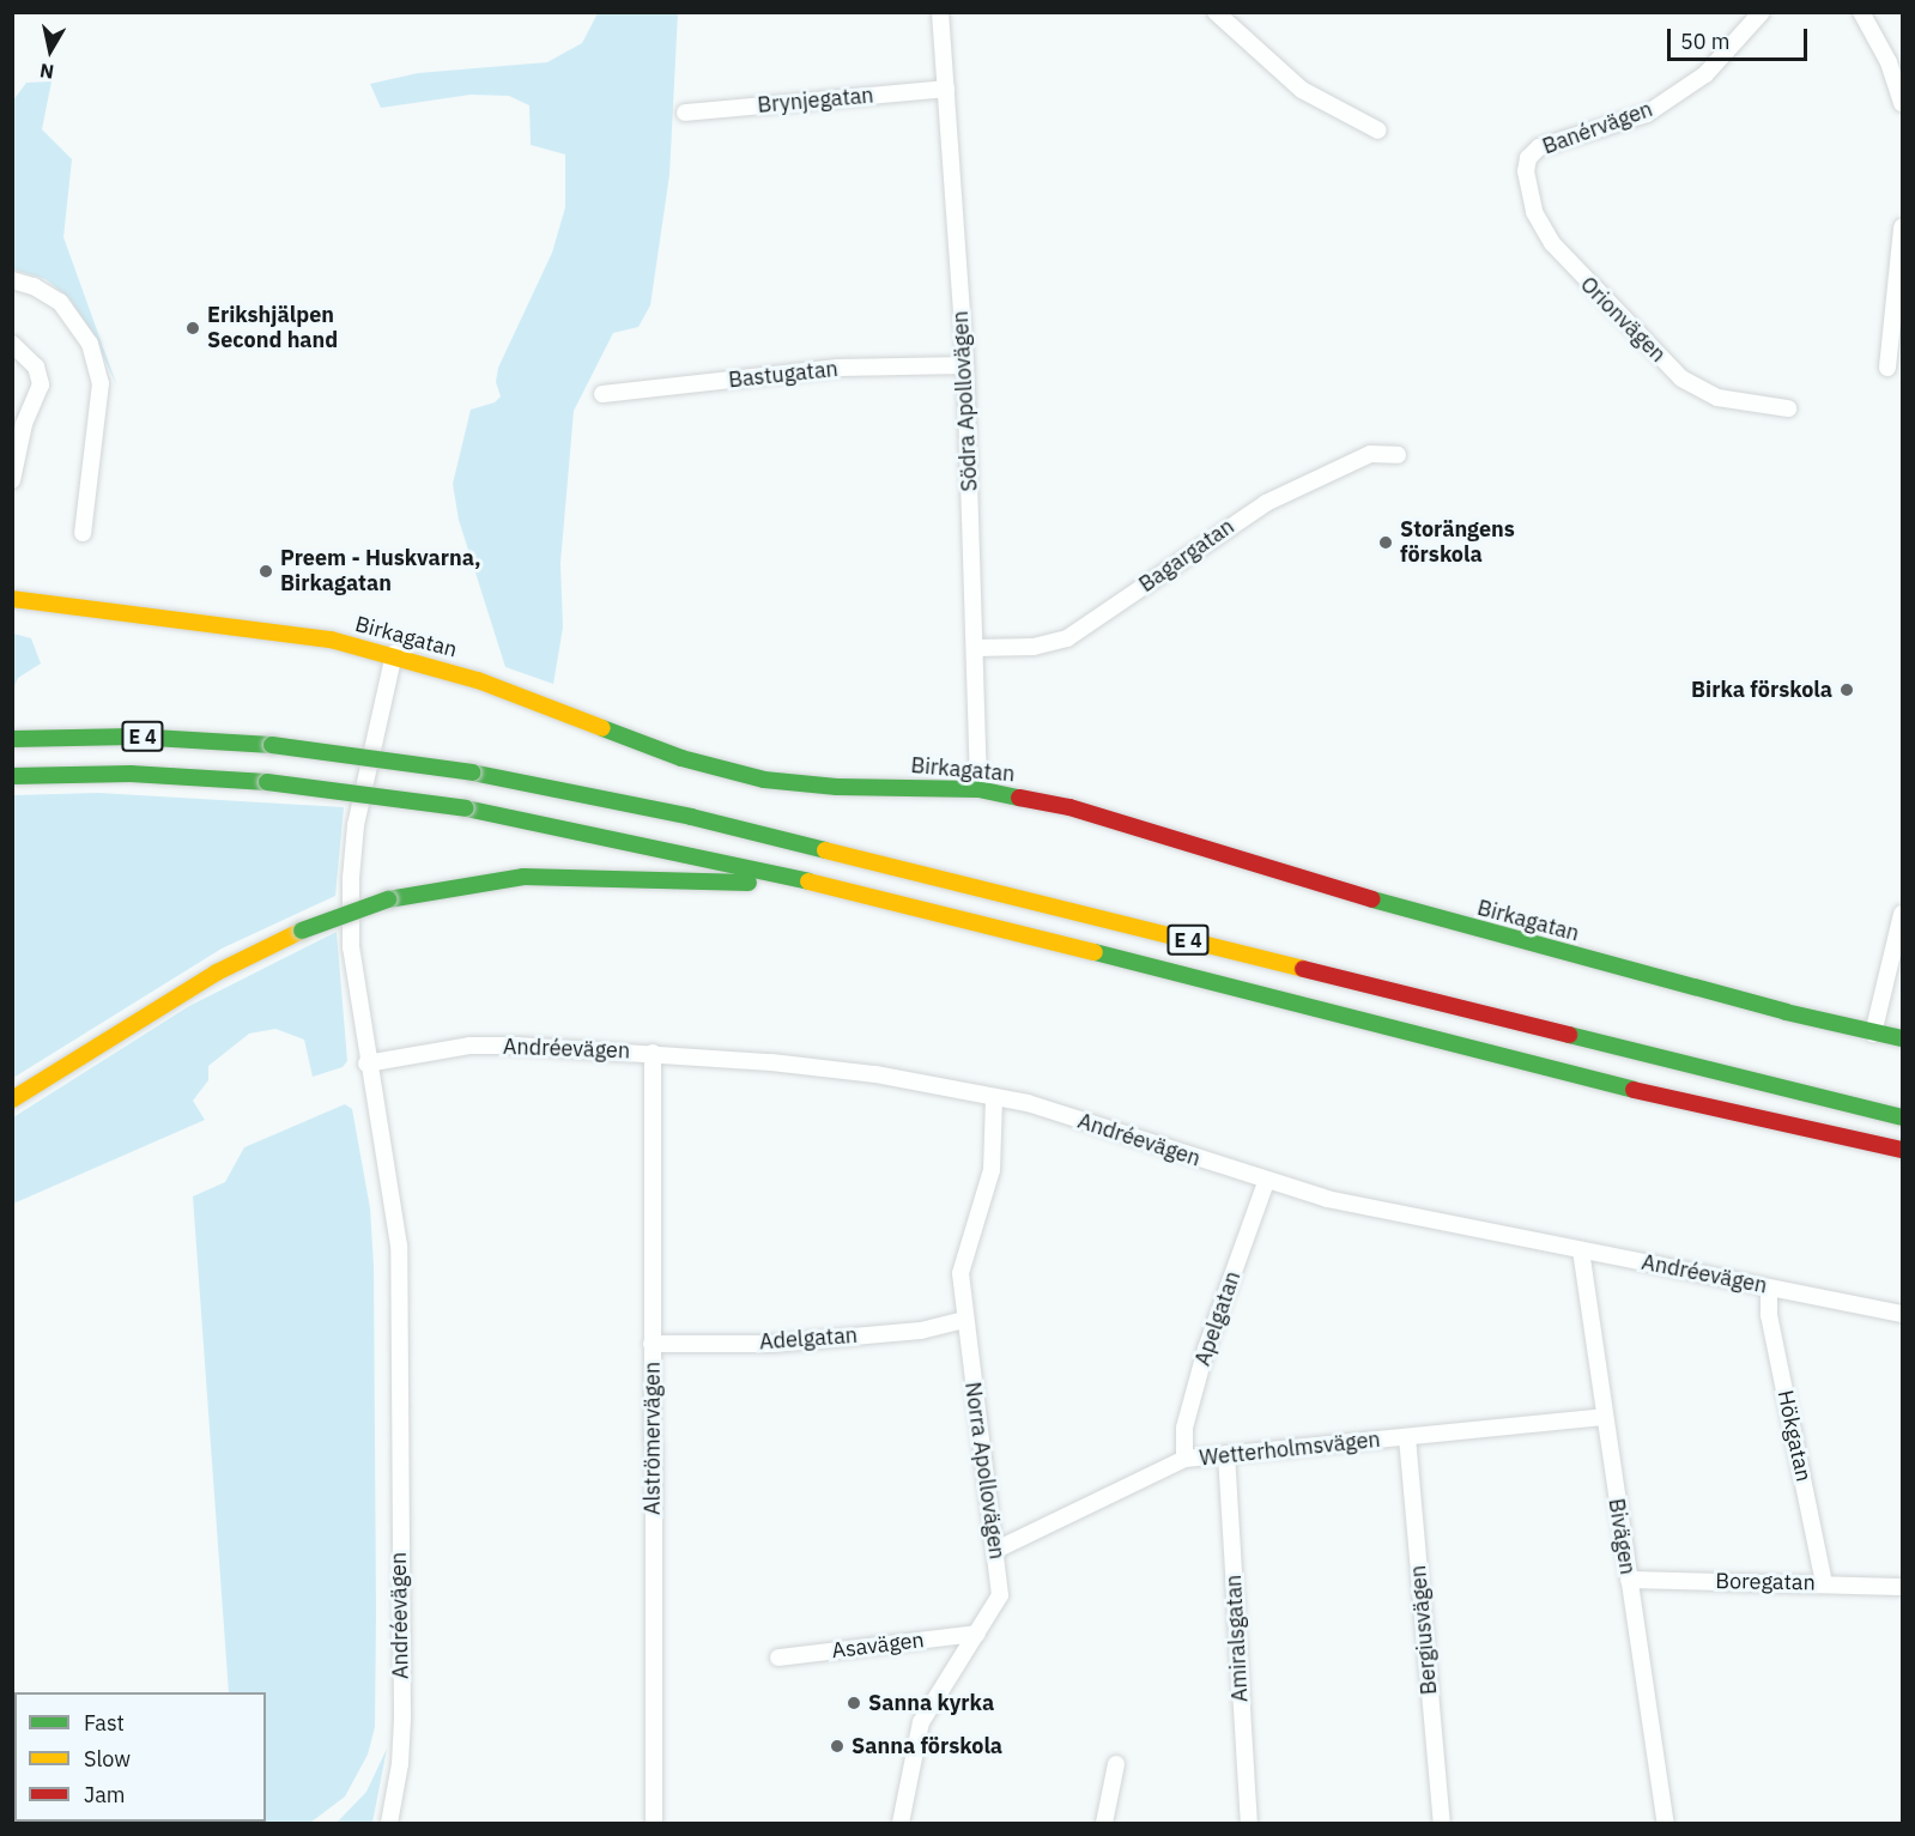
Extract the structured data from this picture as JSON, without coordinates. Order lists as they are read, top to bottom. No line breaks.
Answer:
{"streets":{"main road":["Birkagatan","E 4"],"street":["Brynjegatan","Banérvägen","Orionvägen","Bastugatan","Södra Apollovägen","Bagargatan","Andréevägen","Apelgatan","Adelgatan","Hökgatan","Alströmervägen","Wetterholmsvägen","Norra Apollovägen","Bivägen","Boregatan","Bergiusvägen","Amiralsgatan","Asavägen"]},"crossings":[["Brynjegatan","Södra Apollovägen"],["Banérvägen","Orionvägen"],["Bastugatan","Södra Apollovägen"],["Södra Apollovägen","Bagargatan"],["Södra Apollovägen","Birkagatan"],["Birkagatan","Andréevägen"],["Andréevägen","Apelgatan"],["Andréevägen","Hökgatan"],["Andréevägen","Alströmervägen"],["Andréevägen","Norra Apollovägen"],["Andréevägen","Bivägen"],["Apelgatan","Wetterholmsvägen"],["Adelgatan","Alströmervägen"],["Adelgatan","Norra Apollovägen"],["Hökgatan","Boregatan"],["Wetterholmsvägen","Norra Apollovägen"],["Wetterholmsvägen","Bivägen"],["Wetterholmsvägen","Bergiusvägen"],["Wetterholmsvägen","Amiralsgatan"],["Norra Apollovägen","Asavägen"],["Bivägen","Boregatan"]],"places":["Erikshjälpen Second hand","Storängens förskola","Preem - Huskvarna, Birkagatan","Birka förskola","Sanna kyrka","Sanna förskola"],"legend":["Fast","Slow","Jam"],"scale_bar":"50 m","north":"bottom"}
